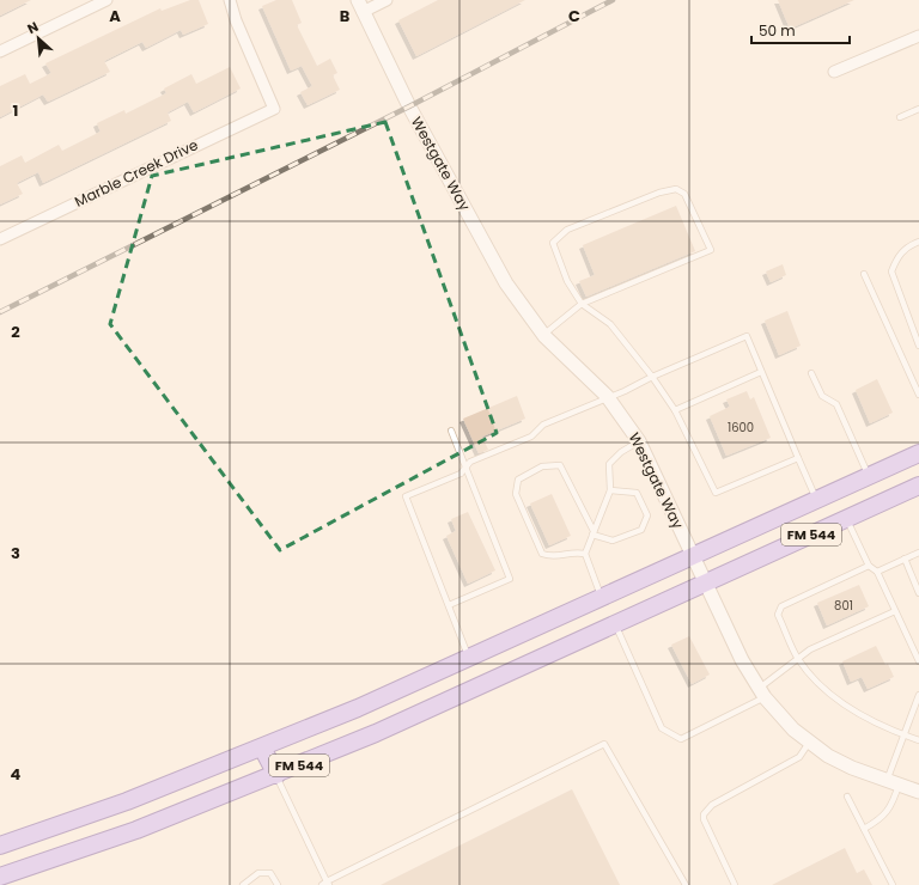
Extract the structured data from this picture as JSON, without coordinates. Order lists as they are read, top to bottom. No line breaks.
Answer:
{"streets":{"main road":["FM 544"],"street":["Westgate Way","Marble Creek Drive"]},"crossings":[["Westgate Way","FM 544"]],"house_numbers":["1600","801"],"scale_bar":"50 m","north":"top left","grid":{"columns":["A","B","C"],"rows":["1","2","3","4"]}}
